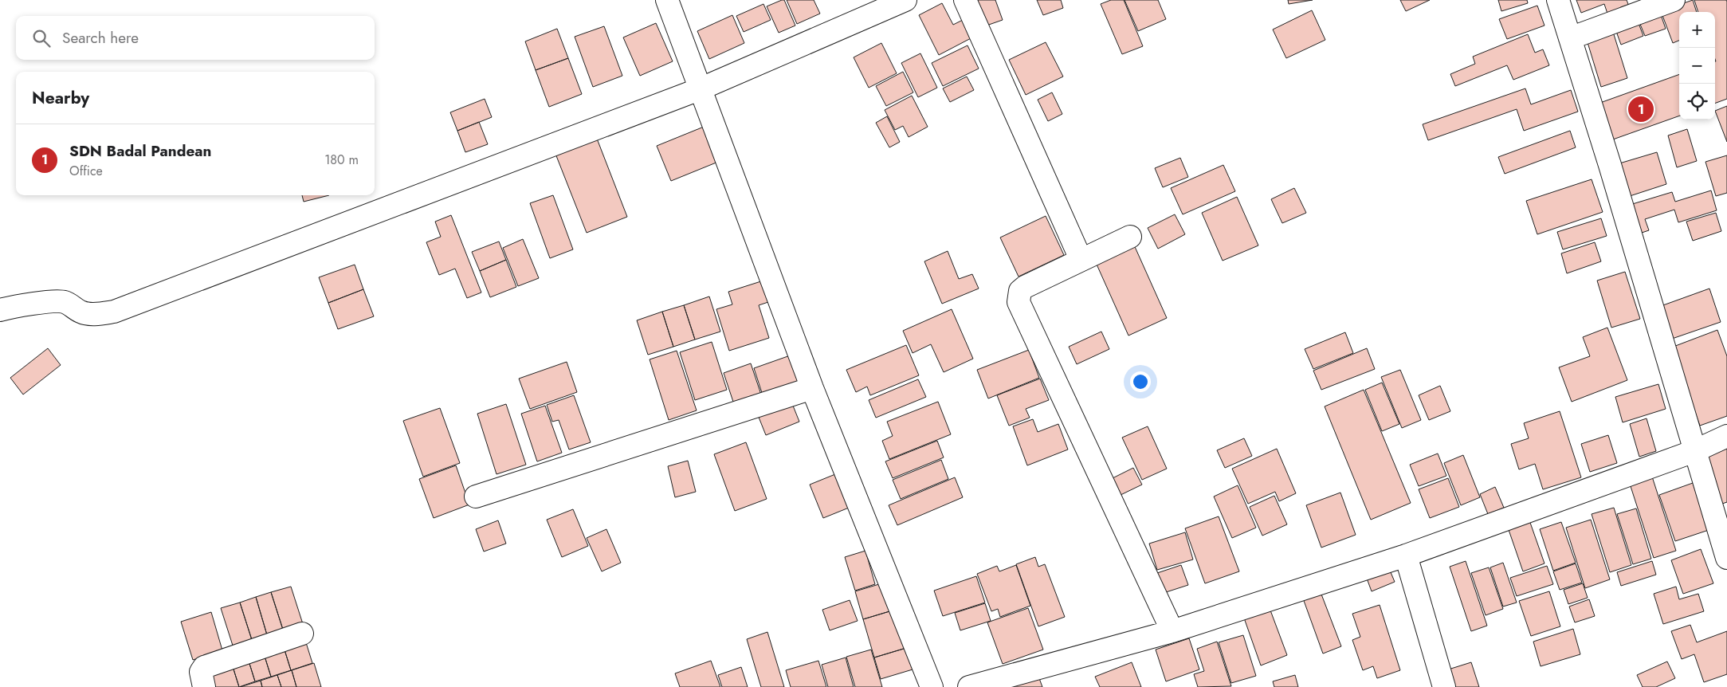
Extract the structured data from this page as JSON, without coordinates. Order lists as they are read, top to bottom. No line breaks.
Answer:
{"page":{"map_buttons":["+","−"],"search":"Search here","heading":"Nearby","pins":"1","list":[{"mark":"1","name":"SDN Badal Pandean","note":"Office","value":"180 m"}]}}
